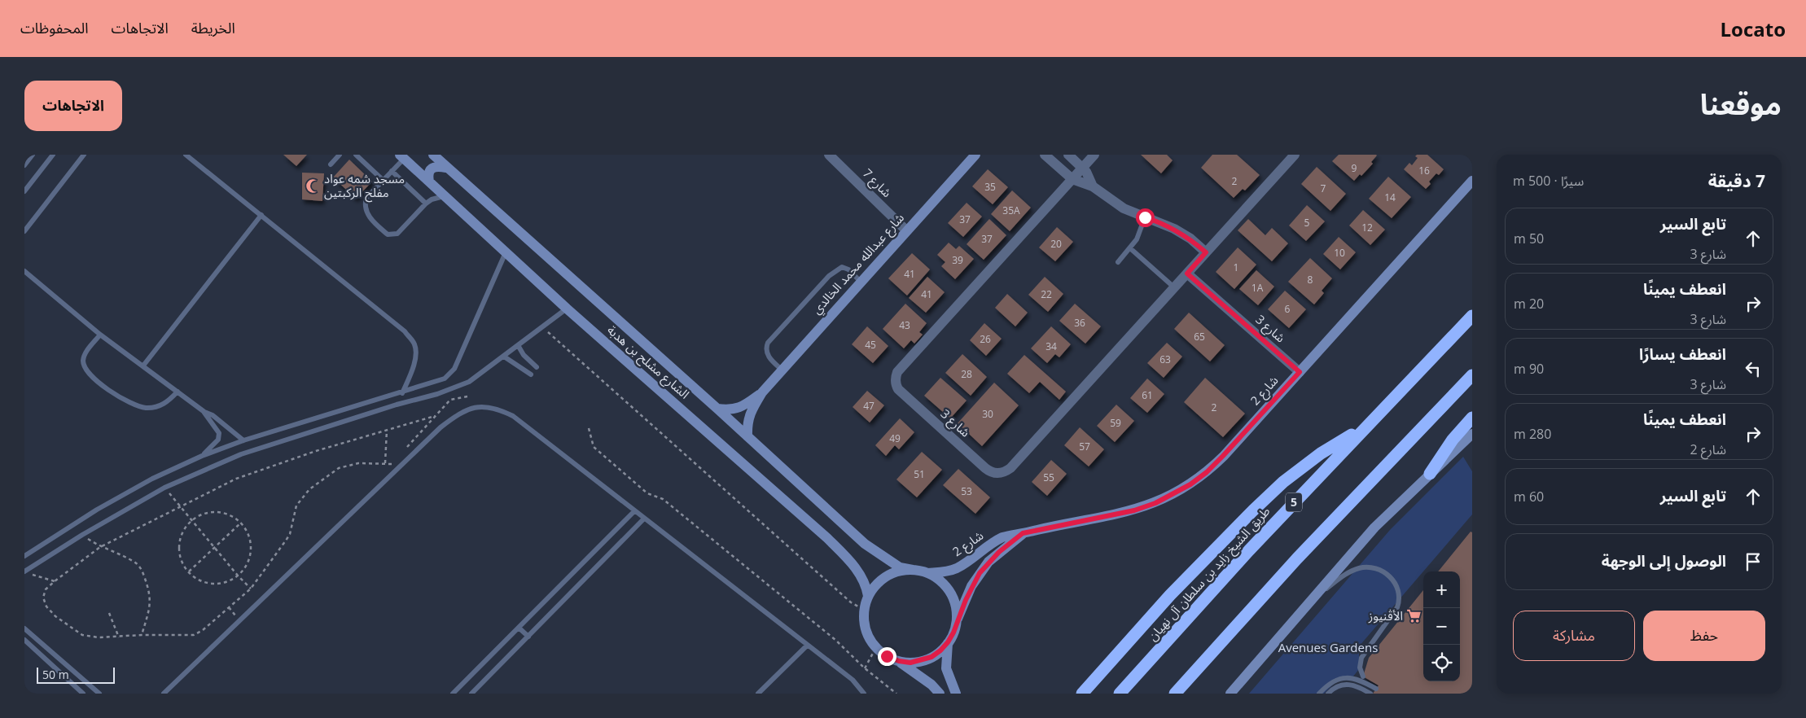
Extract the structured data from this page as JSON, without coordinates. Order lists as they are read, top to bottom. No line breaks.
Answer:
{"streets":{"highway":["5","طريق الشيخ زايد بن سلطان آل نهيان"],"street":["شارع 7","شارع عبدالله محمد الخالدي","شارع 3","الشارع مشلح بن هدبة","شارع 2"]},"crossings":[["شارع 7","شارع عبدالله محمد الخالدي"],["شارع عبدالله محمد الخالدي","الشارع مشلح بن هدبة"],["شارع 3","شارع 2"],["الشارع مشلح بن هدبة","شارع 2"]],"parks":["Avenues Gardens"],"places":{"mosque":["مسجد شمه عواد مفلح الركبتين"],"supermarket":["الأڤنيوز"]},"house_numbers":["9","16","2","35","7","14","35A","37","5","12","37","20","10","39","1","41","8","1A","41","22","6","36","43","65","26","45","34","63","28","61","47","2","30","59","49","57","51","55","53"],"scale_bar":"50 m","page":{"header":"Locato","nav":["الخريطة","الاتجاهات","المحفوظات"],"title":"موقعنا","buttons":["الاتجاهات",["حفظ","مشاركة"]],"heading":["7 دقيقة","سيرًا · 500 m"],"list":[["تابع السير","شارع 3","50 m"],["انعطف يمينًا","شارع 3","20 m"],["انعطف يسارًا","شارع 3","90 m"],["انعطف يمينًا","شارع 2","280 m"],["تابع السير","60 m"],"الوصول إلى الوجهة"],"map_buttons":["+","−"],"scale":"50 m"}}
